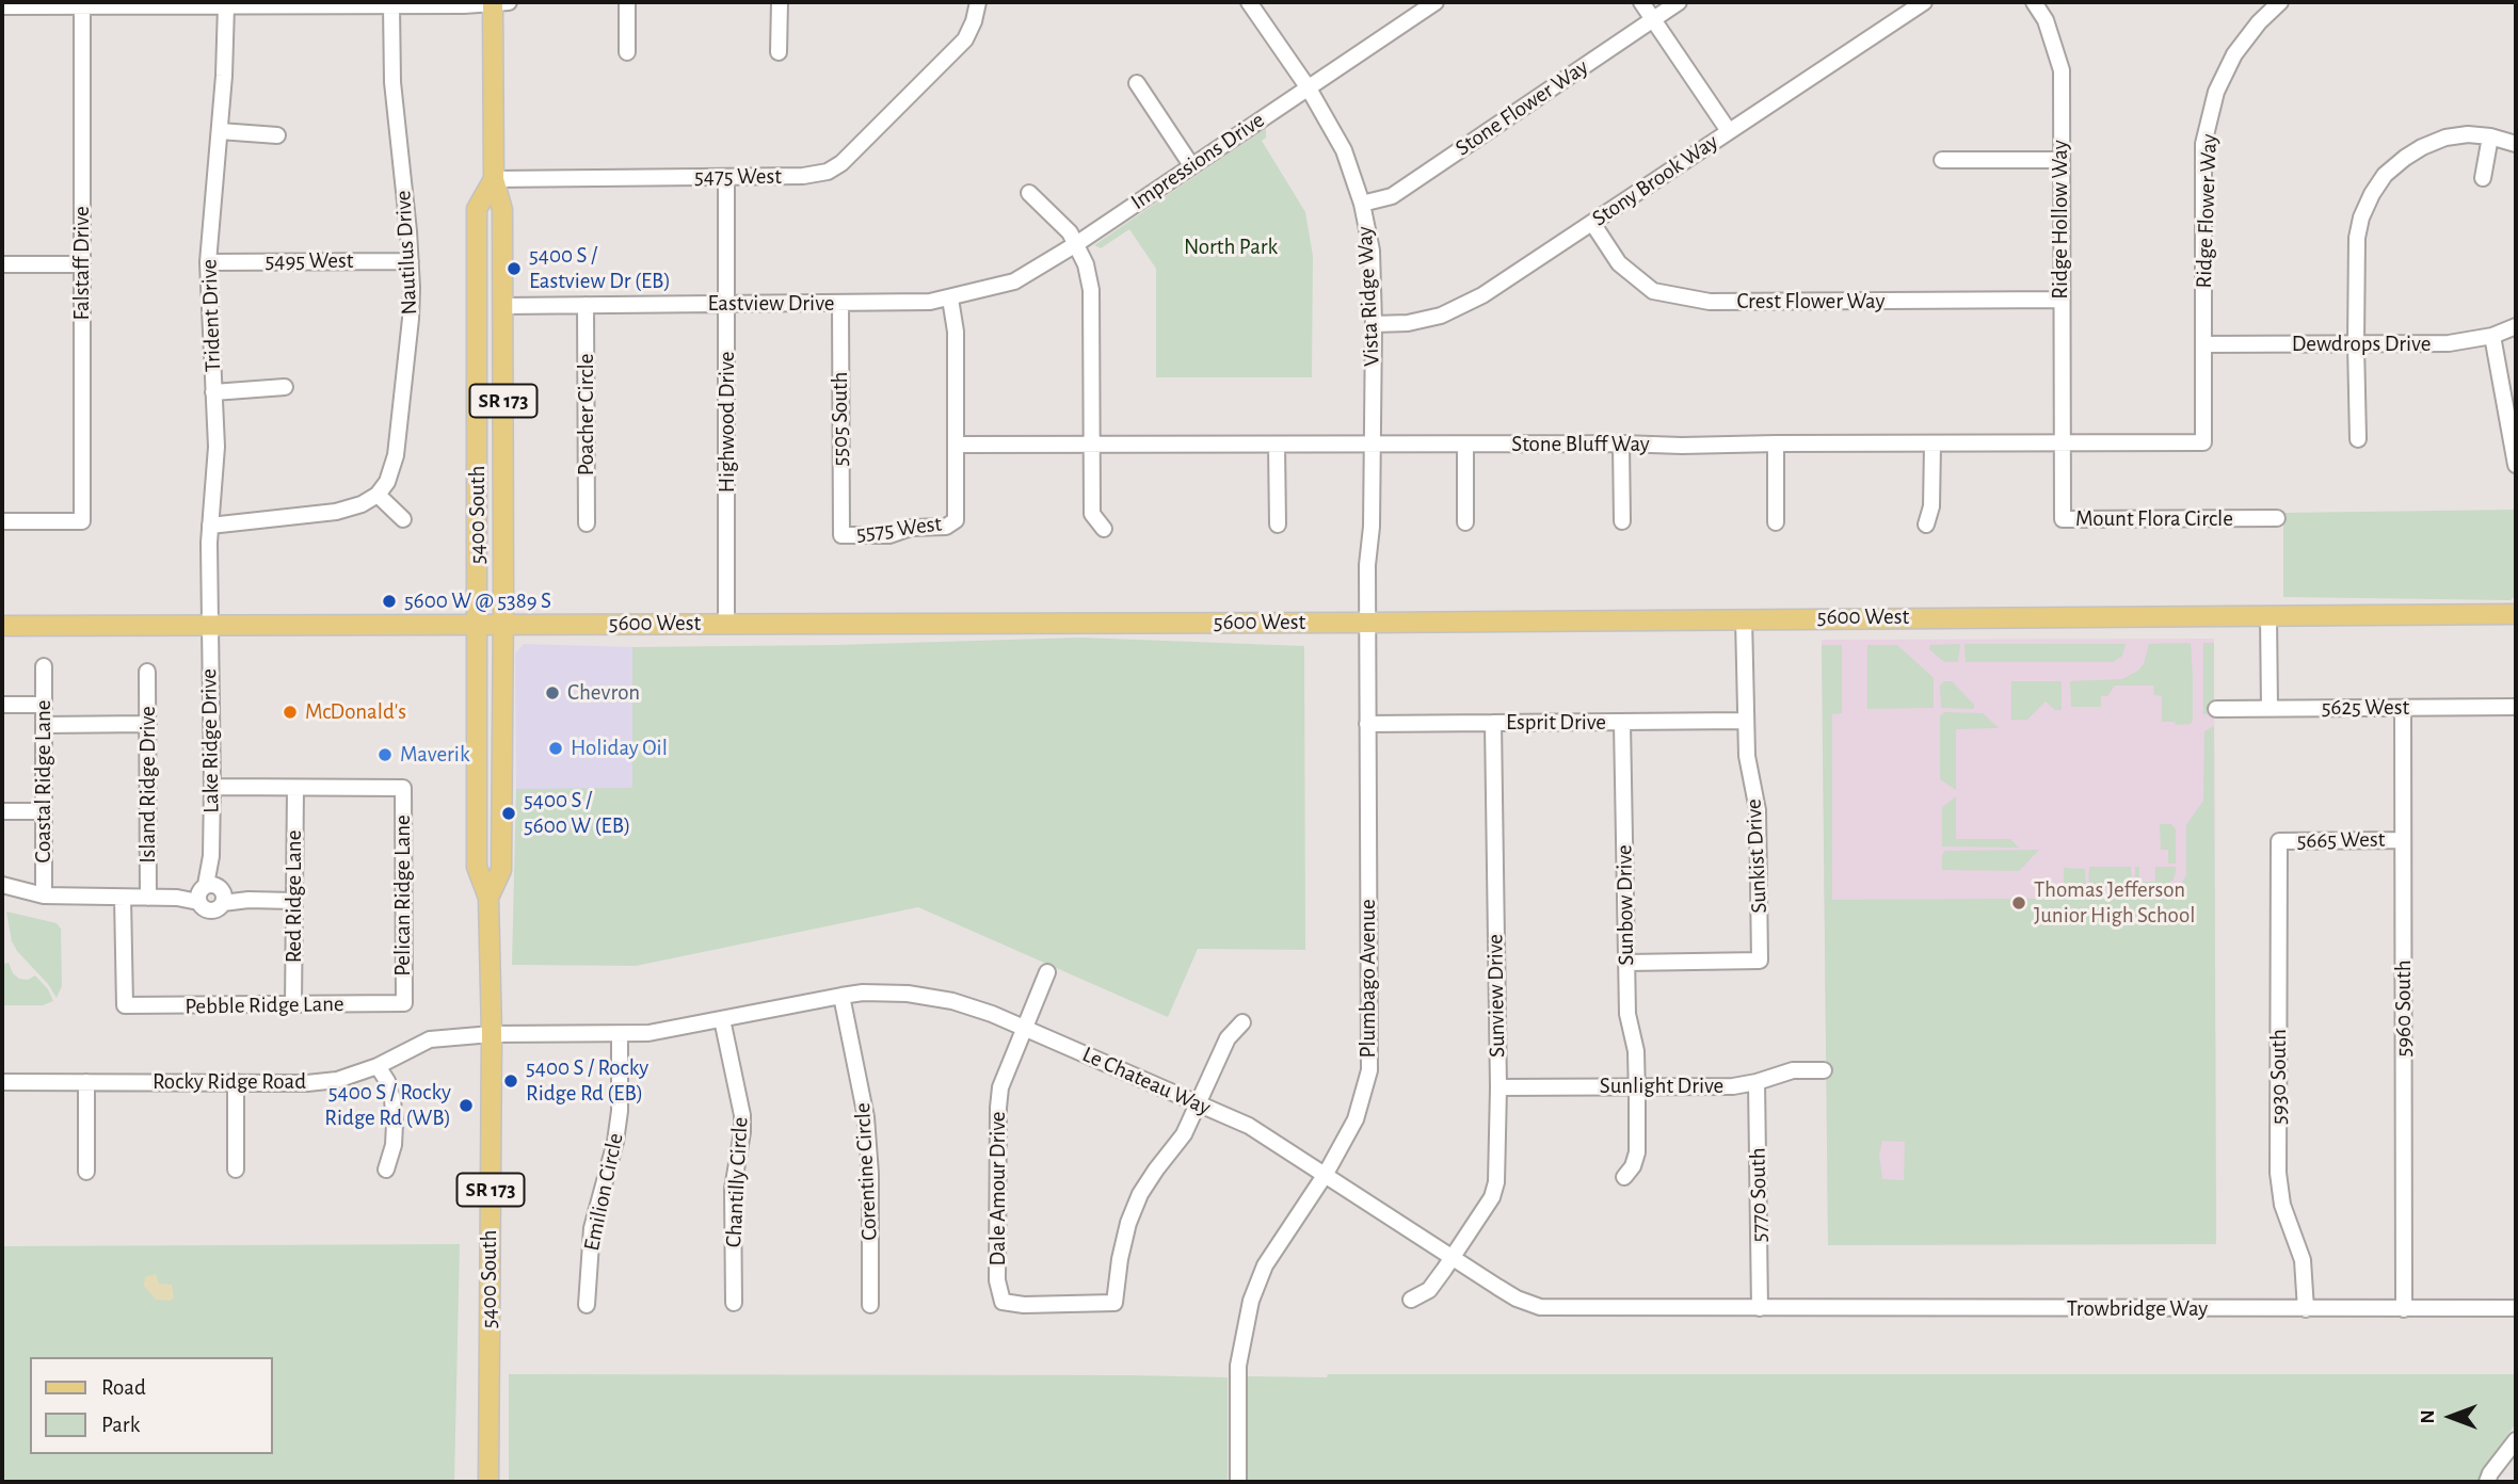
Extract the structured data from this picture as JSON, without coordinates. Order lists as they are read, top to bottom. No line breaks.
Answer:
{"streets":{"main road":["SR 173","5400 South","5600 West"],"street":["Stone Flower Way","Impressions Drive","5475 West","Stony Brook Way","Ridge Flower Way","Ridge Hollow Way","Nautilus Drive","5495 West","Falstaff Drive","Vista Ridge Way","Crest Flower Way","Eastview Drive","Trident Drive","Dewdrops Drive","Poacher Circle","5505 South","Highwood Drive","Stone Bluff Way","Mount Flora Circle","5575 West","5625 West","Esprit Drive","Lake Ridge Drive","Coastal Ridge Lane","Island Ridge Drive","5665 West","Sunkist Drive","Pelican Ridge Lane","Red Ridge Lane","Sunbow Drive","Plumbago Avenue","Sunview Drive","Pebble Ridge Lane","5960 South","5930 South","Le Chateau Way","Rocky Ridge Road","Sunlight Drive","Corentine Circle","Chantilly Circle","Dale Amour Drive","Emilion Circle","5770 South","Trowbridge Way"]},"crossings":[["Stone Flower Way","Vista Ridge Way"],["Impressions Drive","Vista Ridge Way"],["Impressions Drive","Eastview Drive"],["5475 West","Highwood Drive"],["5475 West","5400 South"],["Stony Brook Way","Vista Ridge Way"],["Stony Brook Way","Crest Flower Way"],["Ridge Flower Way","Dewdrops Drive"],["Ridge Flower Way","Stone Bluff Way"],["Ridge Hollow Way","Crest Flower Way"],["Ridge Hollow Way","Stone Bluff Way"],["Ridge Hollow Way","Mount Flora Circle"],["Nautilus Drive","5495 West"],["5495 West","Trident Drive"],["Vista Ridge Way","Stone Bluff Way"],["Vista Ridge Way","5600 West"],["Vista Ridge Way","Plumbago Avenue"],["Eastview Drive","Poacher Circle"],["Eastview Drive","5505 South"],["Eastview Drive","Highwood Drive"],["Eastview Drive","5400 South"],["Trident Drive","5600 West"],["Trident Drive","Lake Ridge Drive"],["5505 South","5575 West"],["Highwood Drive","5600 West"],["Stone Bluff Way","Mount Flora Circle"],["Stone Bluff Way","5575 West"],["5400 South","5600 West"],["5400 South","Le Chateau Way"],["5400 South","Rocky Ridge Road"],["5600 West","Lake Ridge Drive"],["5600 West","Sunkist Drive"],["5600 West","Plumbago Avenue"],["5625 West","5960 South"],["Esprit Drive","Sunkist Drive"],["Esprit Drive","Sunbow Drive"],["Esprit Drive","Plumbago Avenue"],["Esprit Drive","Sunview Drive"],["5665 West","5960 South"],["5665 West","5930 South"],["Sunkist Drive","Sunbow Drive"],["Pelican Ridge Lane","Red Ridge Lane"],["Pelican Ridge Lane","Pebble Ridge Lane"],["Red Ridge Lane","Pebble Ridge Lane"],["Sunbow Drive","Sunlight Drive"],["Plumbago Avenue","Le Chateau Way"],["Sunview Drive","Le Chateau Way"],["Sunview Drive","Sunlight Drive"],["5960 South","Trowbridge Way"],["5930 South","Trowbridge Way"],["Le Chateau Way","Rocky Ridge Road"],["Le Chateau Way","Corentine Circle"],["Le Chateau Way","Chantilly Circle"],["Le Chateau Way","Dale Amour Drive"],["Le Chateau Way","Emilion Circle"],["Le Chateau Way","5770 South"],["Le Chateau Way","Trowbridge Way"],["Sunlight Drive","5770 South"],["5770 South","Trowbridge Way"]],"parks":["North Park"],"places":["5400 S / Eastview Dr (EB)","5600 W @ 5389 S","Chevron","McDonald's","Holiday Oil","Maverik","5400 S / 5600 W (EB)","Thomas Jefferson Junior High School","5400 S / Rocky Ridge Rd (EB)","5400 S / Rocky Ridge Rd (WB)"],"legend":["Road","Park"],"north":"left"}
